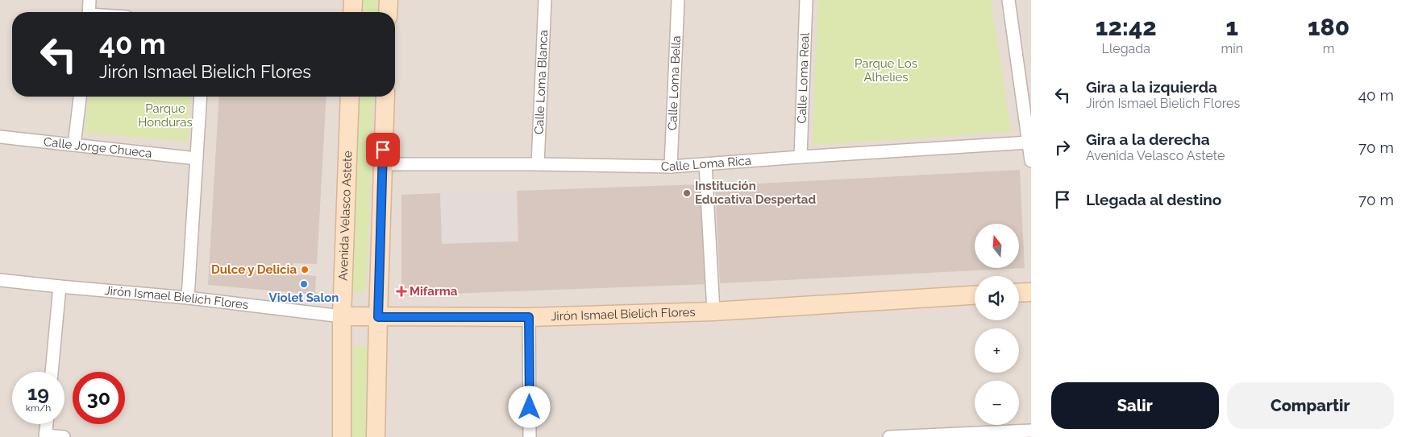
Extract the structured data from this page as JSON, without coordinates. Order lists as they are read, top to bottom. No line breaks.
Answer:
{"streets":{"main road":["Avenida Velasco Astete","Jirón Ismael Bielich Flores"],"street":["Calle Loma Real","Calle Loma Blanca","Calle Loma Bella","Calle Jorge Chueca","Calle Loma Rica"]},"crossings":[["Calle Loma Real","Calle Loma Rica"],["Calle Loma Blanca","Calle Loma Rica"],["Calle Loma Bella","Calle Loma Rica"],["Avenida Velasco Astete","Jirón Ismael Bielich Flores"]],"parks":["Parque Los Alhelies","Parque Honduras"],"places":{"other":["Institución Educativa Despertad","Dulce y Delicia","Violet Salon"],"health":["Mifarma"]},"north":"top","page":{"eta":["12:42","Llegada","1","min","180","m"],"turn":["40 m","Jirón Ismael Bielich Flores"],"list":[{"name":"Gira a la izquierda","note":"Jirón Ismael Bielich Flores","value":"40 m"},{"name":"Gira a la derecha","note":"Avenida Velasco Astete","value":"70 m"},{"name":"Llegada al destino","value":"70 m"}],"map_buttons":["+","−"],"speed":"19 km/h","limit":"30","buttons":["Salir","Compartir"]}}
